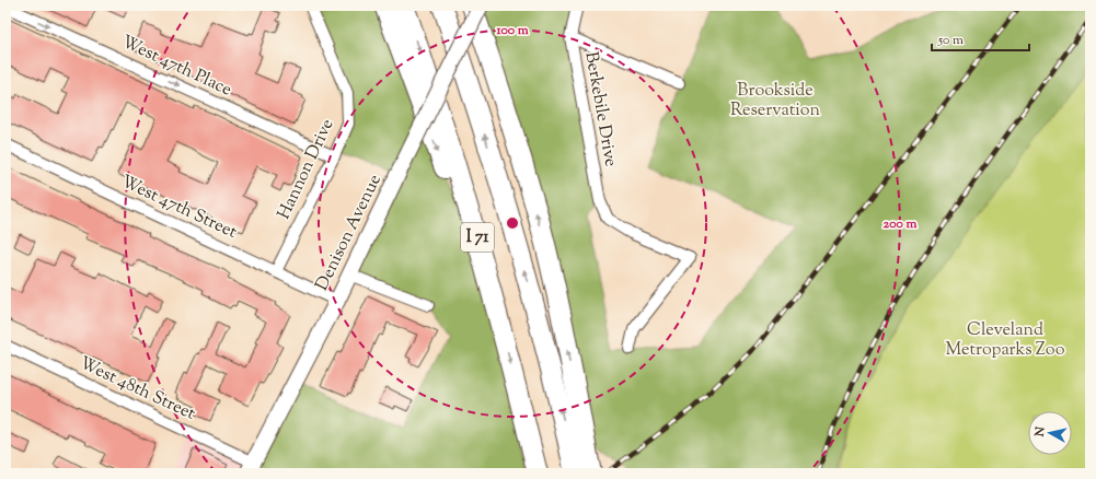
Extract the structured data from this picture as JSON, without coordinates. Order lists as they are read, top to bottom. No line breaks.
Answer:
{"streets":{"highway":["I 71"],"main road":["Denison Avenue"],"street":["West 47th Place","Berkebile Drive","Hannon Drive","West 47th Street","West 48th Street"]},"crossings":[["West 47th Place","Hannon Drive"],["Hannon Drive","West 47th Street"],["West 47th Street","Denison Avenue"],["Denison Avenue","West 48th Street"]],"one_way":["West 47th Place"],"parks":["Brookside Reservation","Cleveland Metroparks Zoo"],"scale_bar":"50 m","north":"left","rings":["100 m","200 m"]}
